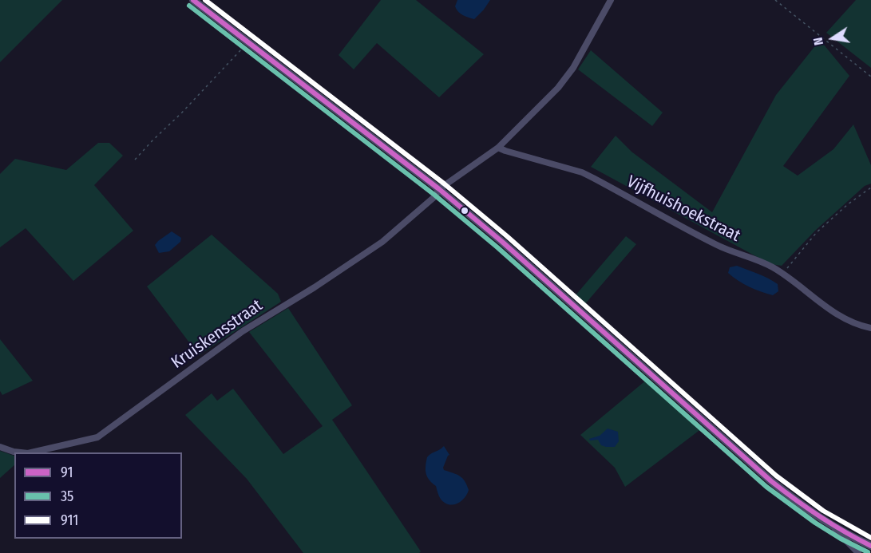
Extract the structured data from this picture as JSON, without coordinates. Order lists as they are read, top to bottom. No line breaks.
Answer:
{"streets":{"street":["Vijfhuishoekstraat","Kruiskensstraat"]},"crossings":[["Vijfhuishoekstraat","Kruiskensstraat"]],"lines":["transit line 91","transit line 911","transit line 35"],"legend":["91","35","911"],"north":"left"}
